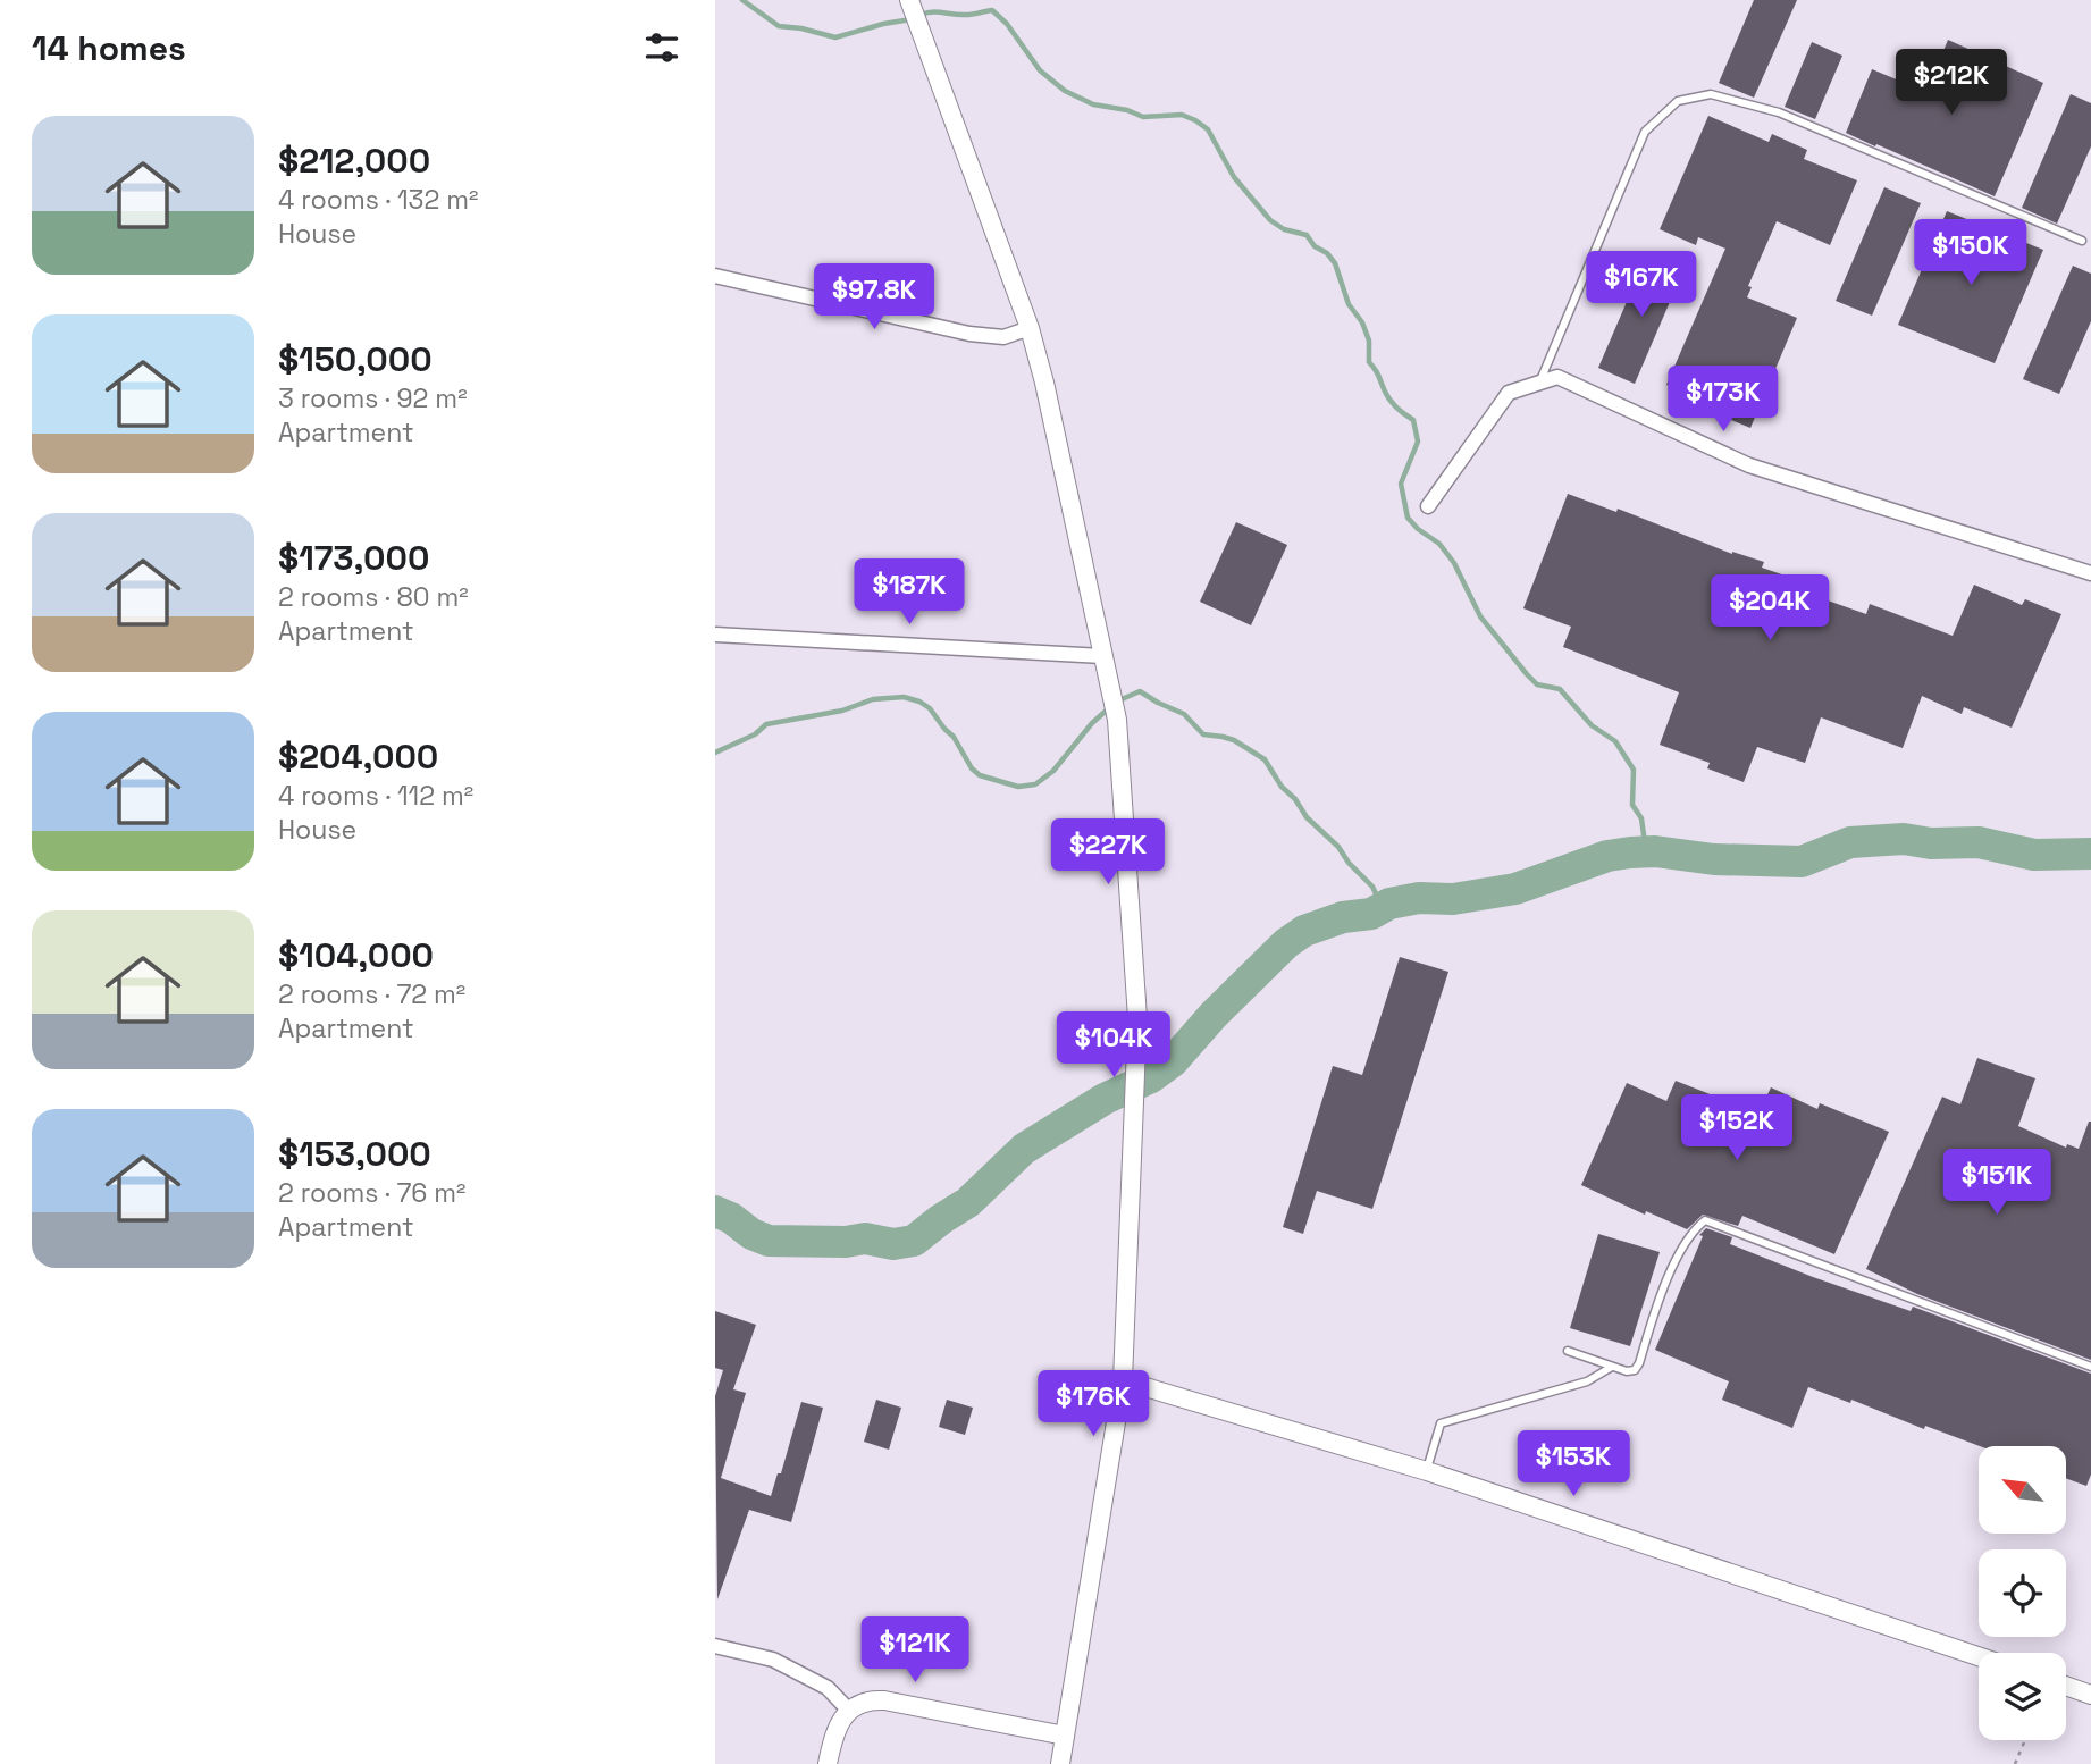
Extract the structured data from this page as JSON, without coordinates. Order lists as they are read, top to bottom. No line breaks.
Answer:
{"north":"top left","page":{"heading":"14 homes","price":["$212K","$150K","$167K","$97.8K","$173K","$187K","$204K","$227K","$104K","$152K","$151K","$176K","$153K","$121K"],"list":[{"name":"$212,000","note":"4 rooms · 132 m² · House"},{"name":"$150,000","note":"3 rooms · 92 m² · Apartment"},{"name":"$173,000","note":"2 rooms · 80 m² · Apartment"},{"name":"$204,000","note":"4 rooms · 112 m² · House"},{"name":"$104,000","note":"2 rooms · 72 m² · Apartment"},{"name":"$153,000","note":"2 rooms · 76 m² · Apartment"}]}}
